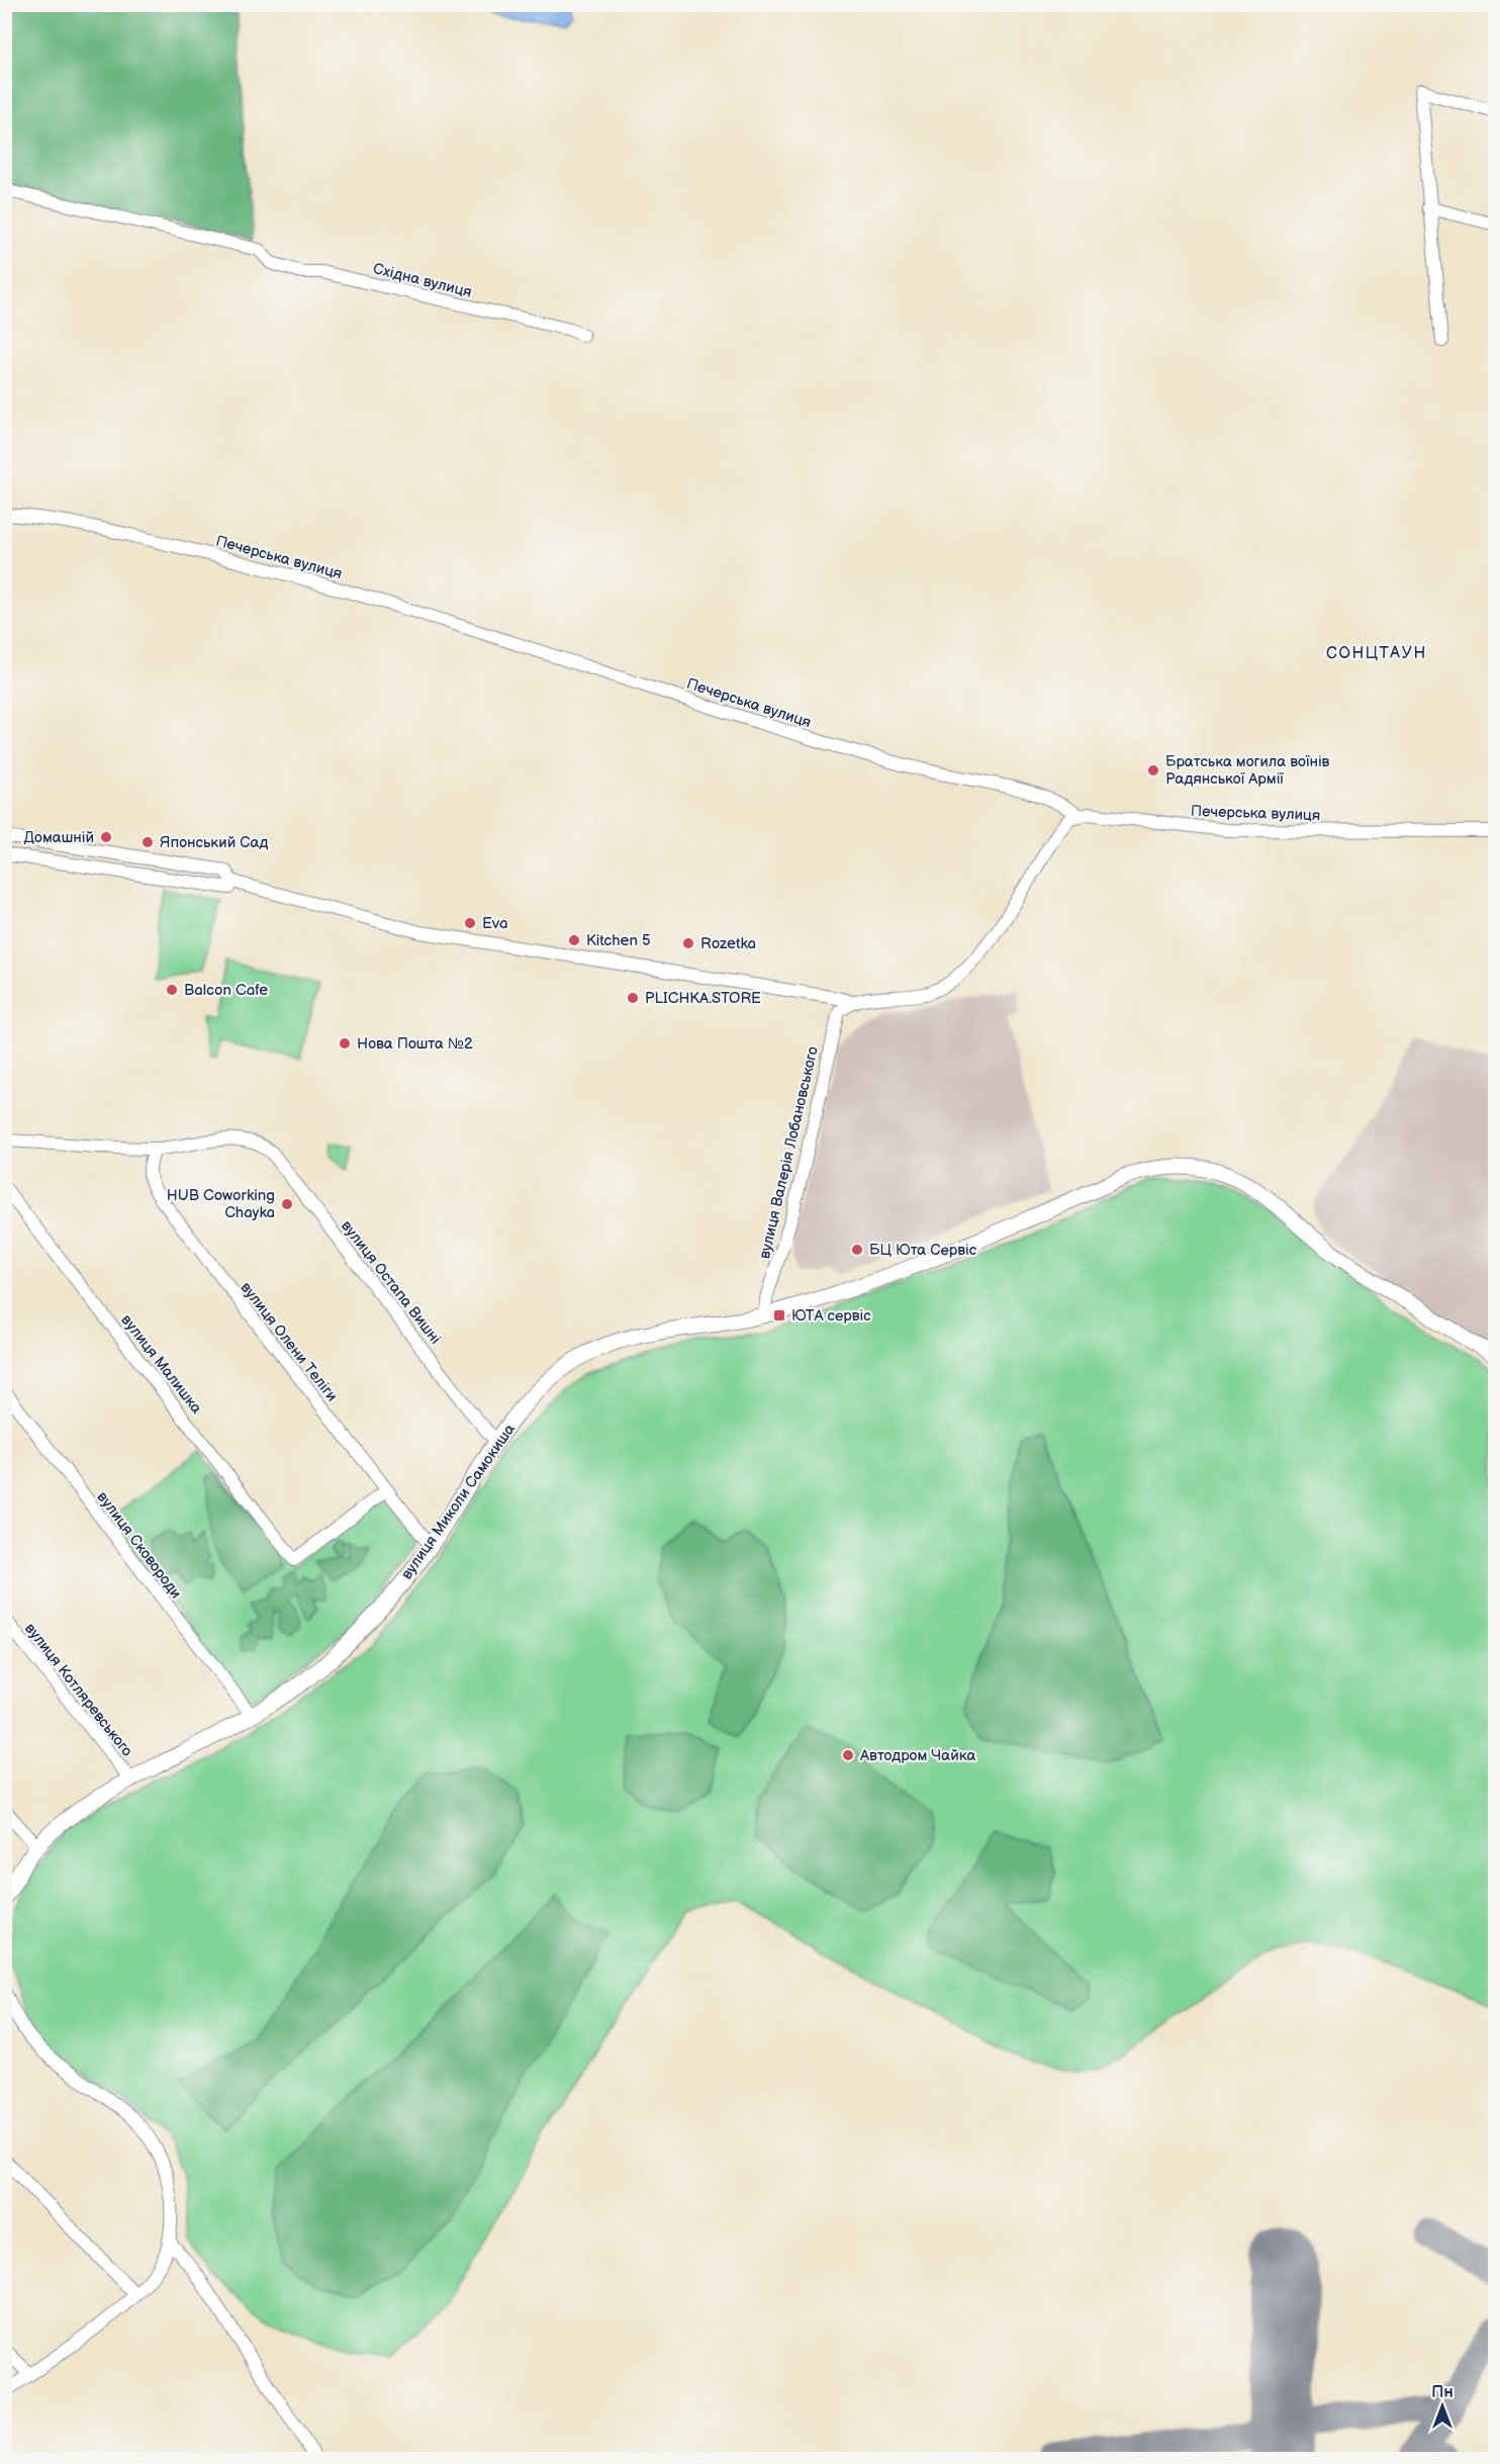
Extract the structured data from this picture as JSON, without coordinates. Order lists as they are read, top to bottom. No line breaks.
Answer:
{"streets":{"street":["Східна вулиця","Печерська вулиця","вулиця Валерія Лобановського","вулиця Остапа Вишні","вулиця Олени Теліги","вулиця Малишка","вулиця Миколи Самокиша","вулиця Сковороди","вулиця Котляревського"]},"crossings":[["вулиця Валерія Лобановського","вулиця Миколи Самокиша"],["вулиця Остапа Вишні","вулиця Олени Теліги"],["вулиця Остапа Вишні","вулиця Миколи Самокиша"],["вулиця Олени Теліги","вулиця Малишка"],["вулиця Олени Теліги","вулиця Миколи Самокиша"],["вулиця Миколи Самокиша","вулиця Сковороди"],["вулиця Миколи Самокиша","вулиця Котляревського"]],"districts":["СОНЦТАУН"],"places":{"other":["Братська могила воїнів Радянської Армії","Домашній","Японський Сад","Eva","Kitchen 5","Rozetka","Balcon Cafe","PLICHKA.STORE","Нова Пошта №2","HUB Coworking Chayka","БЦ Юта Сервіс","Автодром Чайка"],"transit":["ЮТА сервіс"]},"north":"top"}
